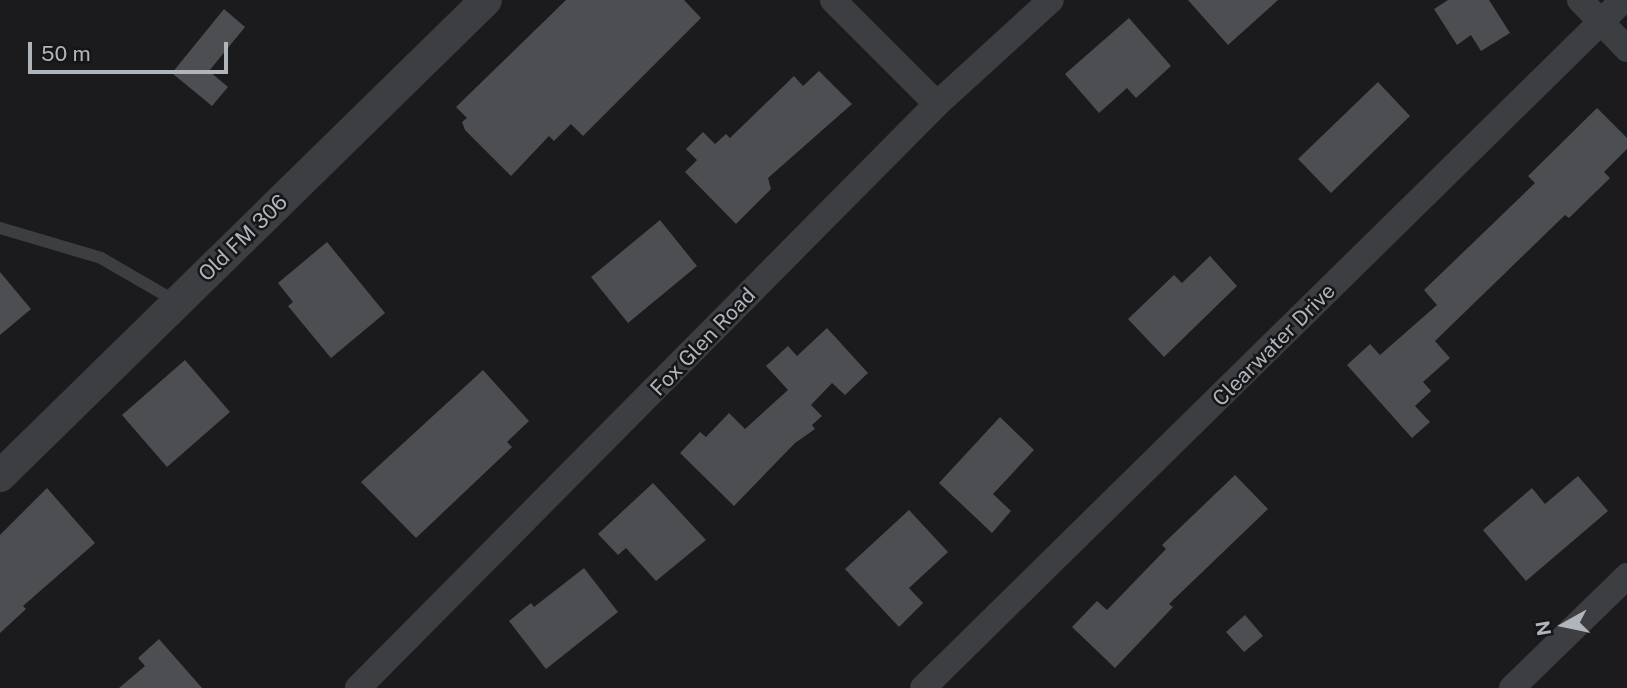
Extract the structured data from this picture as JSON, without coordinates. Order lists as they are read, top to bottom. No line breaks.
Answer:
{"streets":{"street":["Old FM 306","Fox Glen Road","Clearwater Drive"]},"scale_bar":"50 m","north":"left"}
